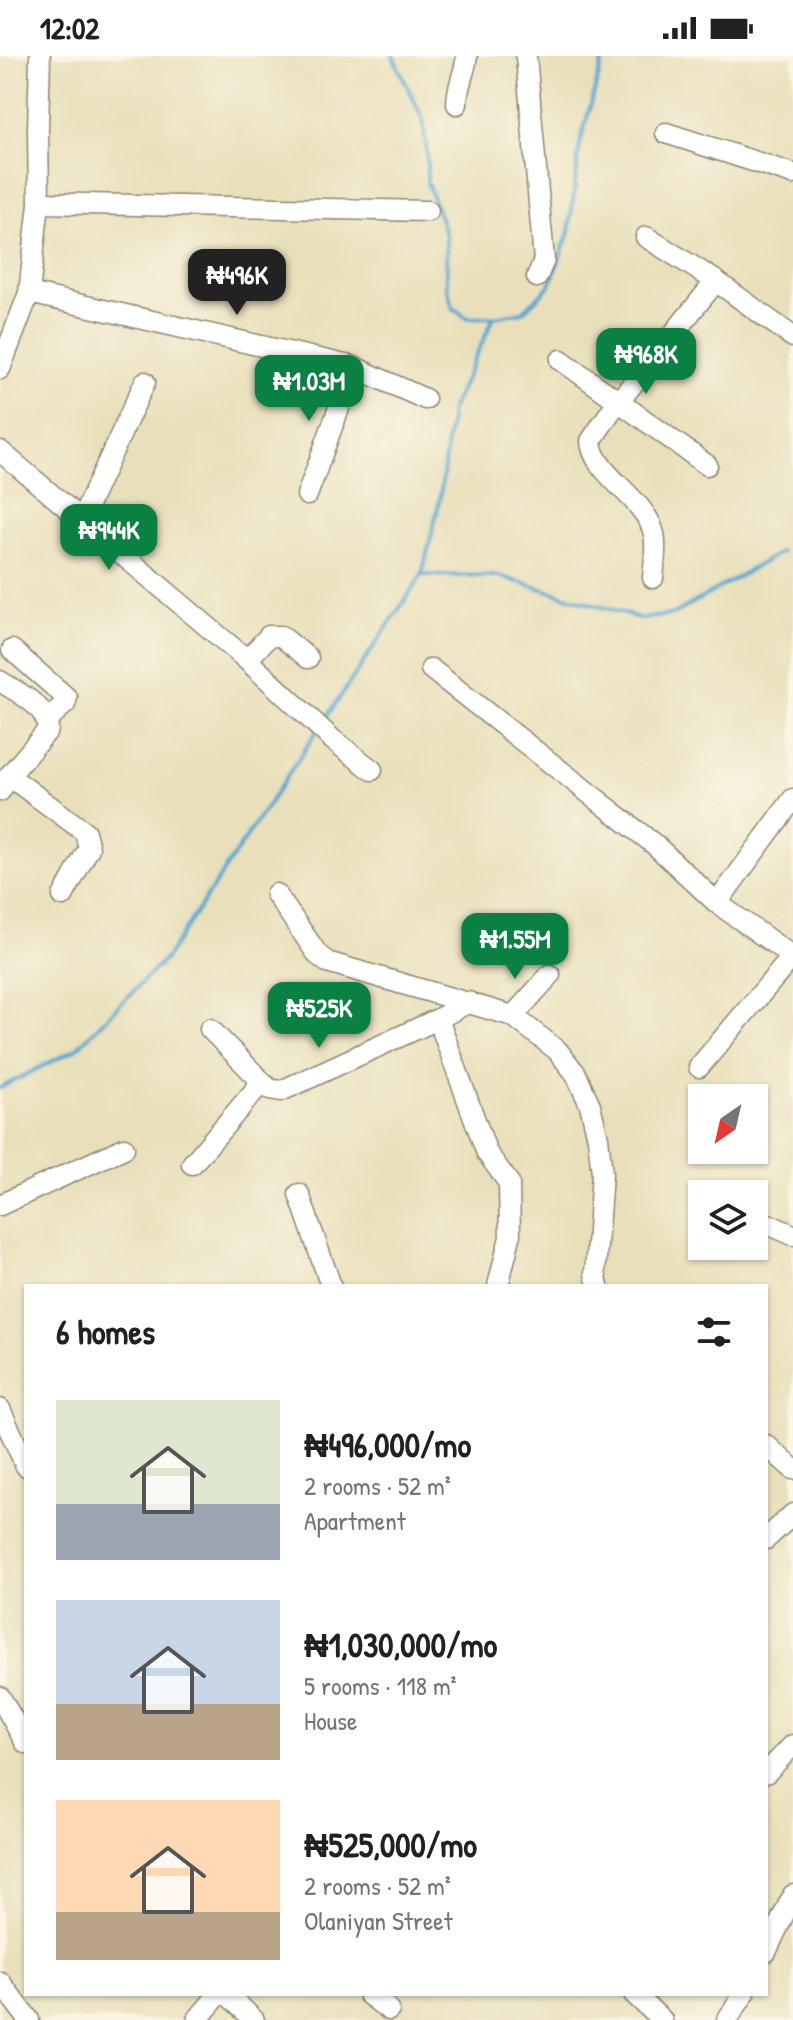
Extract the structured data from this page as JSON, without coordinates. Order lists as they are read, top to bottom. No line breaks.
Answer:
{"north":"bottom left","page":{"status":"12:02","price":["₦496K","₦968K","₦1.03M","₦944K","₦1.55M","₦525K"],"heading":"6 homes","list":[{"name":"₦496,000/mo","note":"2 rooms · 52 m² · Apartment"},{"name":"₦1,030,000/mo","note":"5 rooms · 118 m² · House"},{"name":"₦525,000/mo","note":"2 rooms · 52 m² · Olaniyan Street"}]}}
